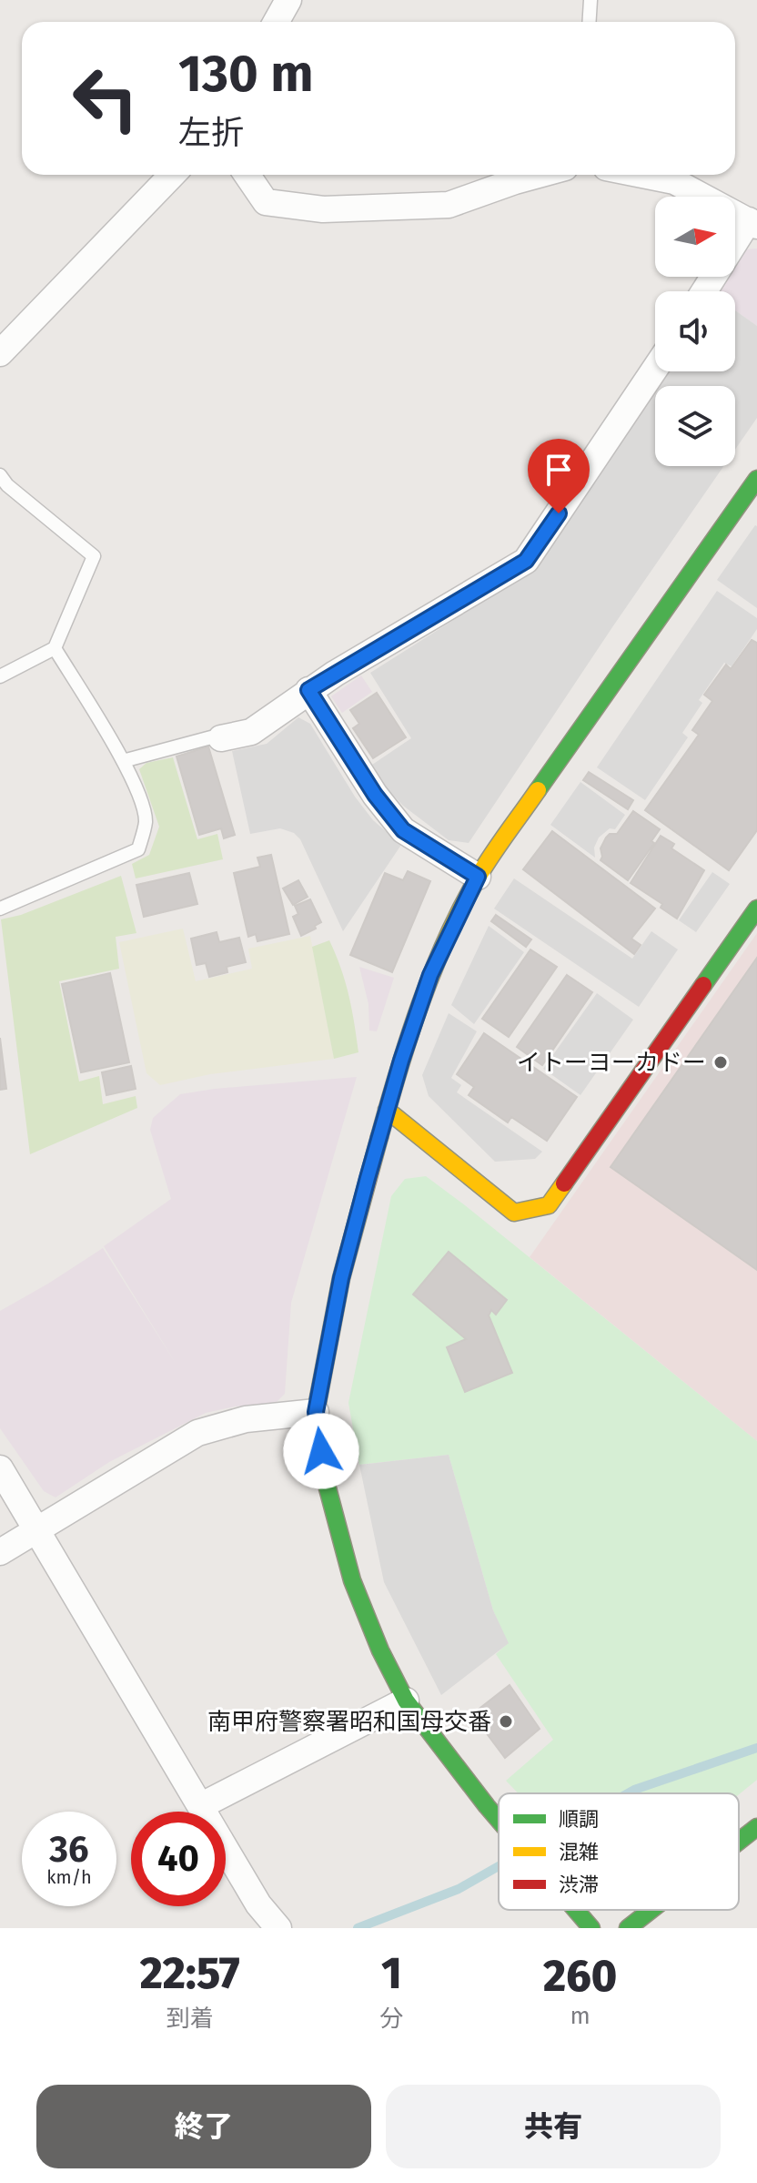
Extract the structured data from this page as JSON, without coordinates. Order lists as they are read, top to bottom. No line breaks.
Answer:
{"places":["イトーヨーカドー","南甲府警察署昭和国母交番"],"legend":["順調","混雑","渋滞"],"north":"right","page":{"turn":["130 m","左折"],"speed":"36 km/h","limit":"40","eta":["22:57","到着","1","分","260","m"],"buttons":["終了","共有"]}}
